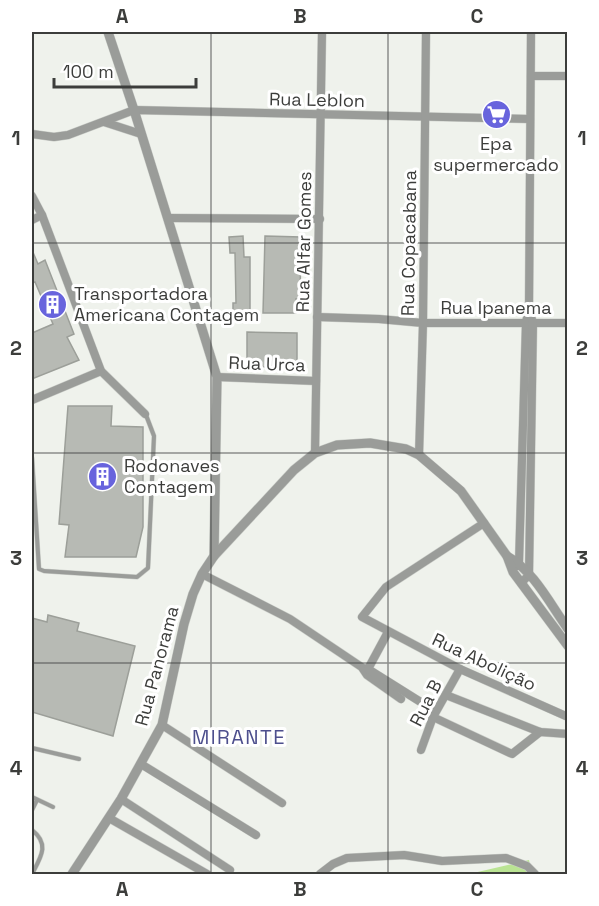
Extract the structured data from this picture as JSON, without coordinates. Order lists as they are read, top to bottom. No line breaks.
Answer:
{"streets":{"street":["Rua Leblon","Rua Alfar Gomes","Rua Copacabana","Rua Ipanema","Rua Urca","Rua Abolição","Rua Panorama","Rua B"]},"crossings":[["Rua Leblon","Rua Alfar Gomes"],["Rua Leblon","Rua Copacabana"],["Rua Alfar Gomes","Rua Ipanema"],["Rua Alfar Gomes","Rua Urca"],["Rua Alfar Gomes","Rua Panorama"],["Rua Copacabana","Rua Ipanema"],["Rua Abolição","Rua B"]],"districts":["MIRANTE"],"places":{"supermarket":["Epa supermercado"],"building":["Transportadora Americana Contagem","Rodonaves Contagem"]},"scale_bar":"100 m","grid":{"columns":["A","B","C"],"rows":["1","2","3","4"]}}
